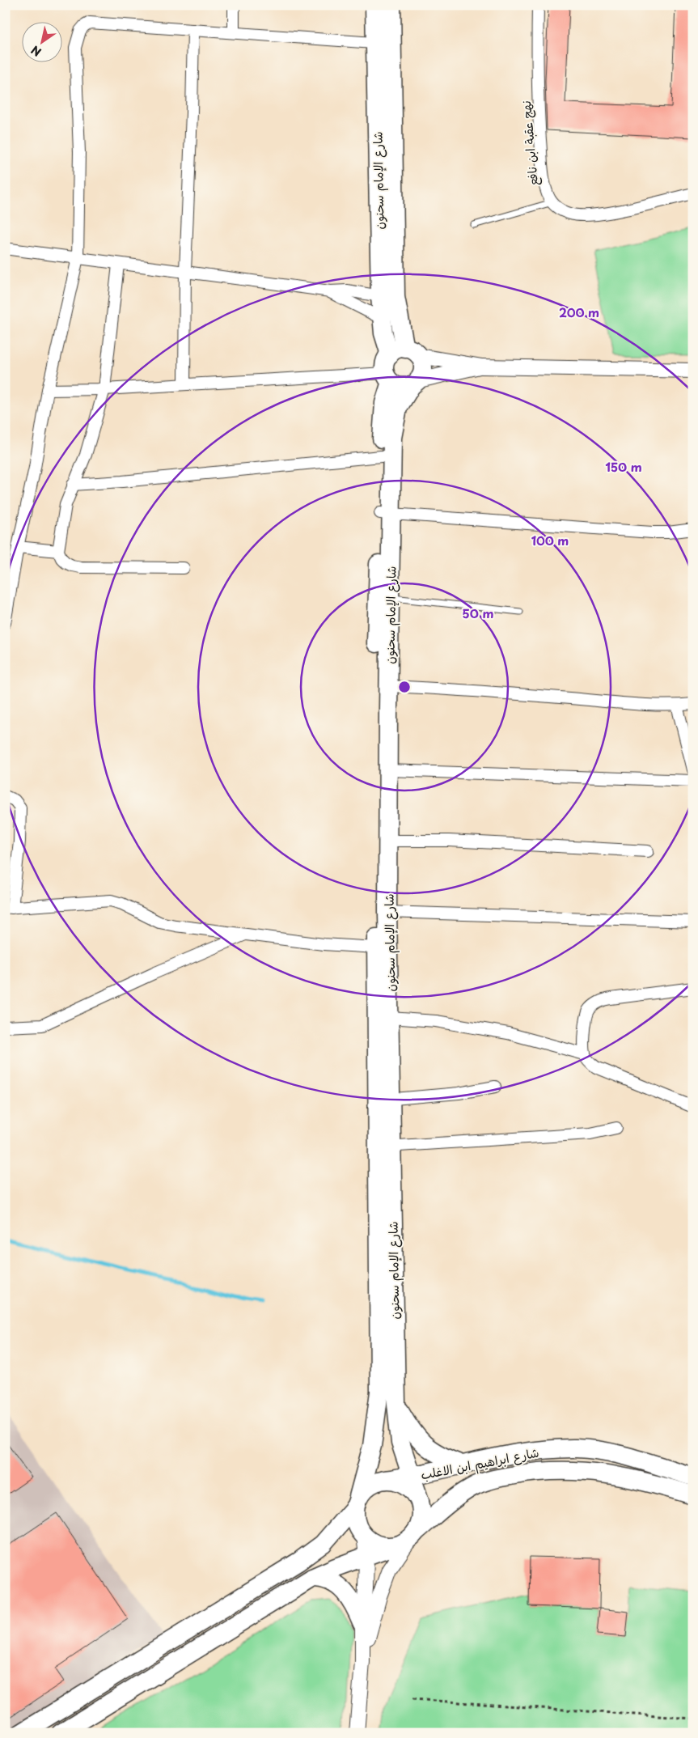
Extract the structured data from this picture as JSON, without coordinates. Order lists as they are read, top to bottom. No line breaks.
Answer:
{"streets":{"main road":["شارع الإمام سحنون","شارع ابراهيم ابن الاغلب"],"street":["نهج عقبة ابن نافع"]},"crossings":[["شارع الإمام سحنون","شارع ابراهيم ابن الاغلب"]],"north":"bottom left","rings":["200 m","150 m","100 m","50 m"]}
